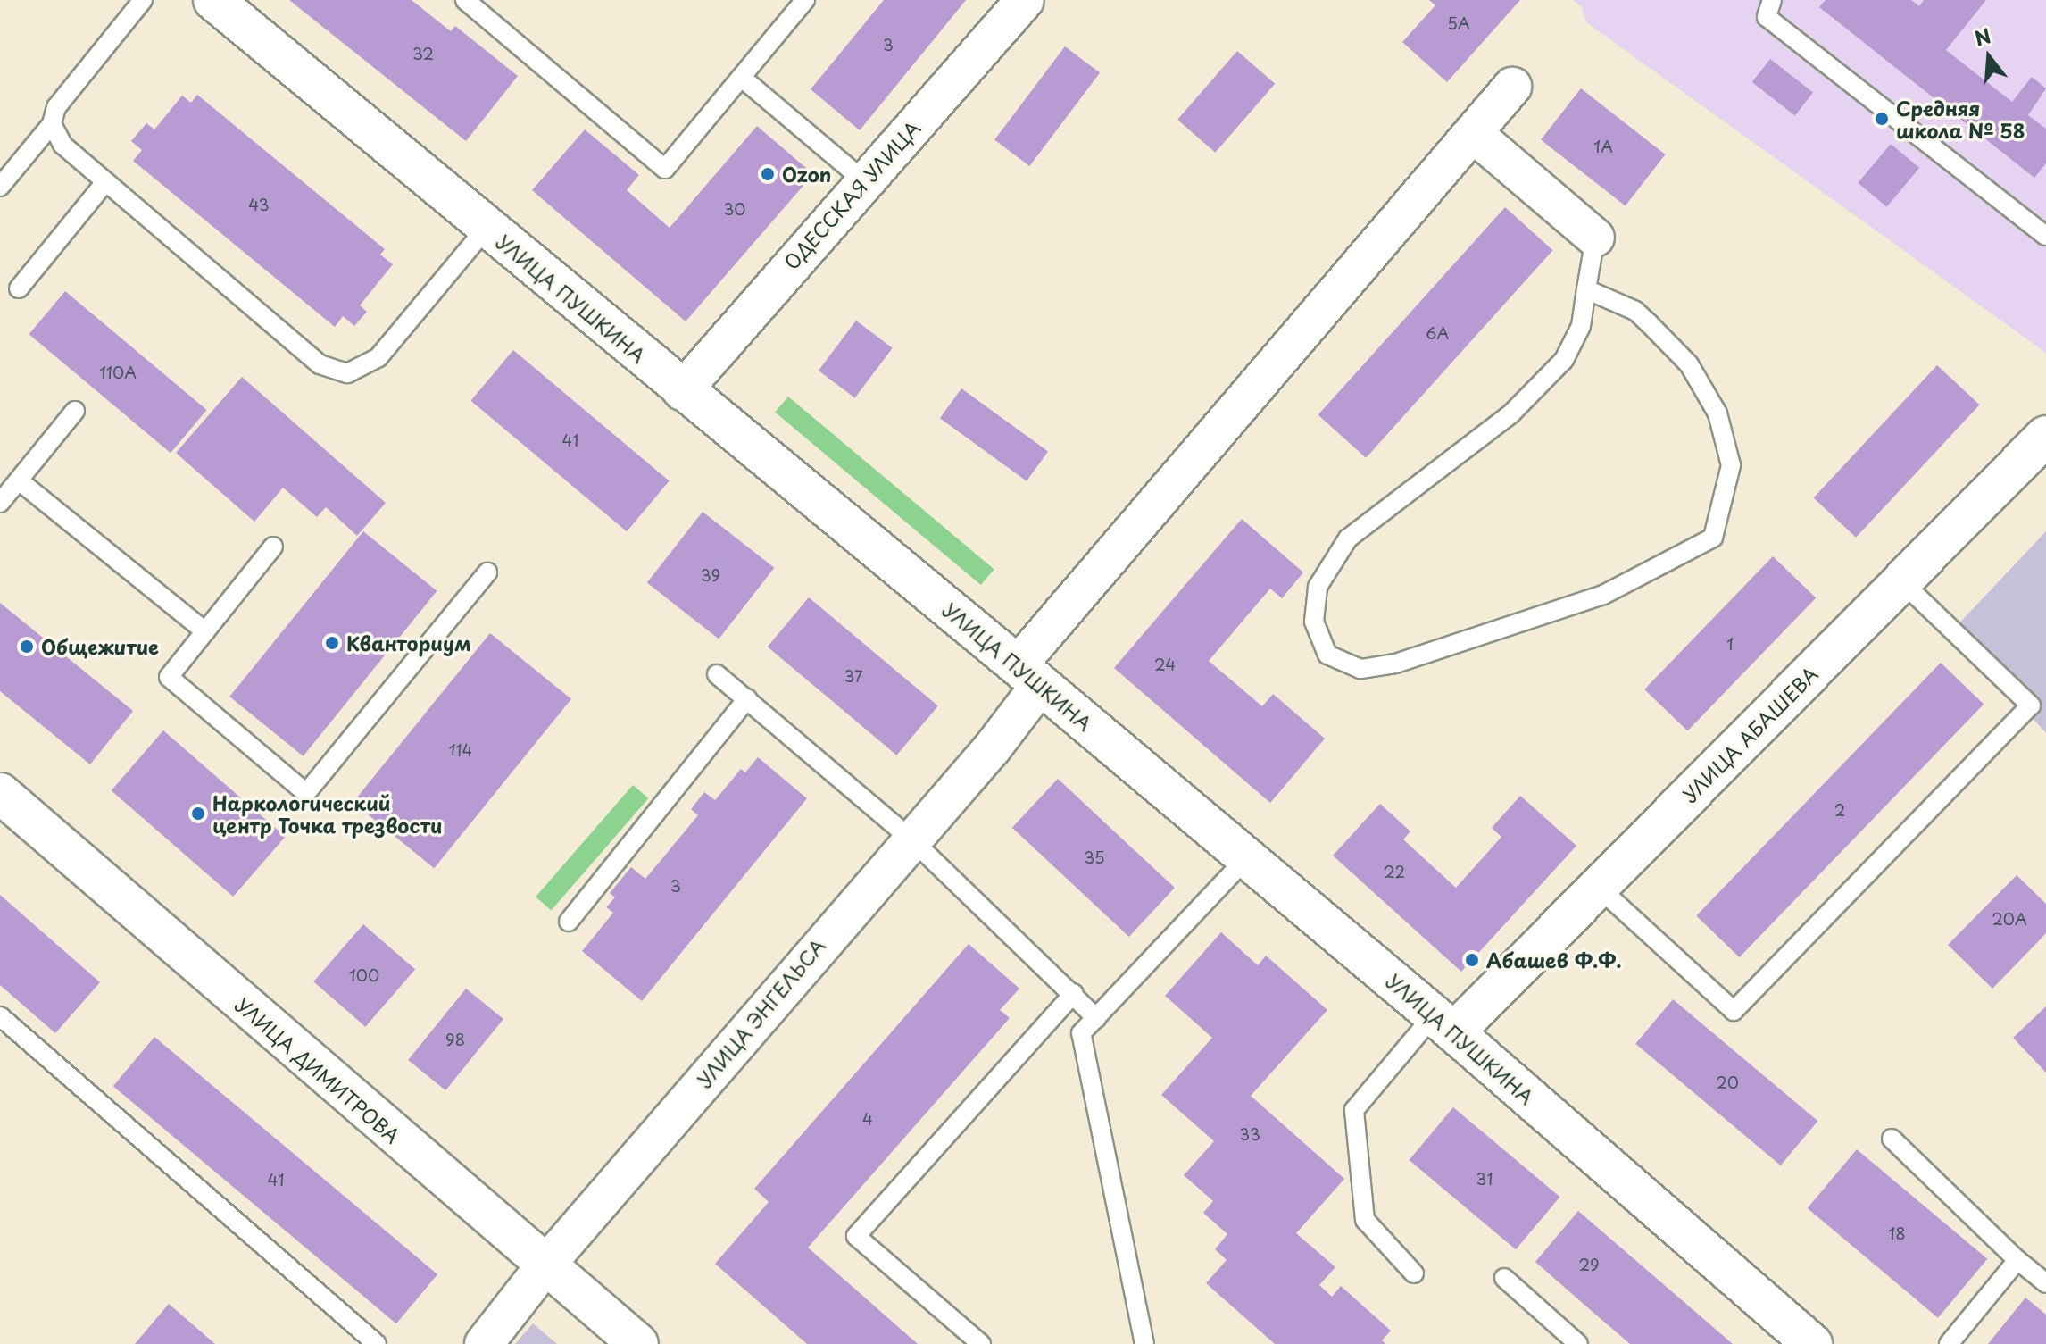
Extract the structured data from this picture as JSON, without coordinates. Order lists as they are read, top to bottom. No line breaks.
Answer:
{"streets":{"main road":["УЛИЦА ПУШКИНА","УЛИЦА АБАШЕВА","УЛИЦА ДИМИТРОВА"],"street":["ОДЕССКАЯ УЛИЦА","УЛИЦА ЭНГЕЛЬСА"]},"crossings":[["ОДЕССКАЯ УЛИЦА","УЛИЦА ПУШКИНА"],["УЛИЦА ПУШКИНА","УЛИЦА АБАШЕВА"],["УЛИЦА ПУШКИНА","УЛИЦА ЭНГЕЛЬСА"],["УЛИЦА ЭНГЕЛЬСА","УЛИЦА ДИМИТРОВА"]],"places":["Средняя школа № 58","Ozon","Кванториум","Общежитие","Наркологический центр Точка трезвости","Абашев Ф.Ф."],"house_numbers":["5А","3","32","1А","43","30","6А","110А","41","39","1","24","37","114","2","35","22","3","20А","100","98","20","4","33","31","41","18","29"],"north":"top"}
